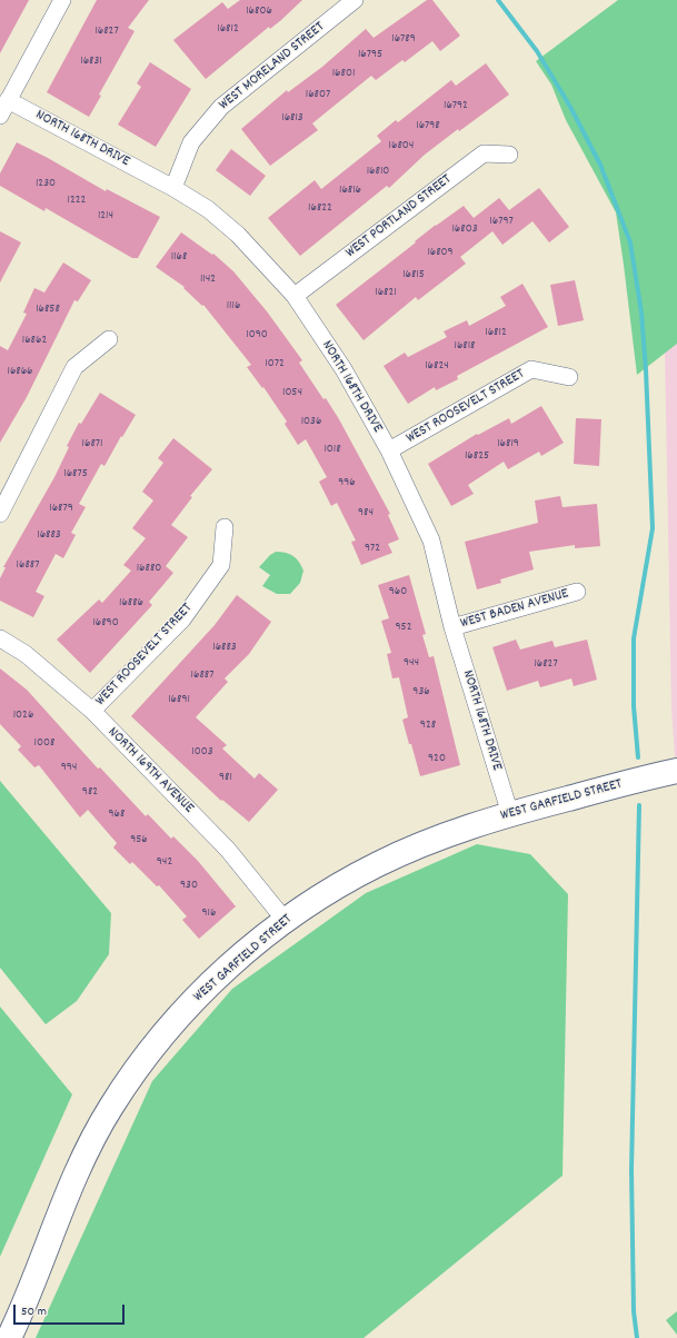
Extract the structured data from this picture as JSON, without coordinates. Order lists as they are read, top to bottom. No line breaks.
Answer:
{"streets":{"street":["WEST MORELAND STREET","NORTH 168TH DRIVE","WEST PORTLAND STREET","WEST ROOSEVELT STREET","WEST BADEN AVENUE","NORTH 169TH AVENUE","WEST GARFIELD STREET"]},"crossings":[["WEST MORELAND STREET","NORTH 168TH DRIVE"],["NORTH 168TH DRIVE","WEST PORTLAND STREET"],["NORTH 168TH DRIVE","WEST ROOSEVELT STREET"],["NORTH 168TH DRIVE","WEST BADEN AVENUE"],["NORTH 168TH DRIVE","WEST GARFIELD STREET"],["WEST ROOSEVELT STREET","NORTH 169TH AVENUE"],["NORTH 169TH AVENUE","WEST GARFIELD STREET"]],"house_numbers":["16806","16812","16827","16789","16795","16831","16801","16807","16792","16813","16798","16804","16810","1230","16816","1222","16822","1214","16797","16803","16809","1168","16815","1142","16821","1116","16858","16812","1090","16862","16818","1072","16824","16866","1054","1036","16871","16819","1018","16825","16875","996","16879","984","16883","972","16887","16880","960","16886","16890","952","16883","944","16827","16887","936","16891","1026","928","1008","1003","920","994","981","982","968","956","942","930","916"],"scale_bar":"50 m"}
